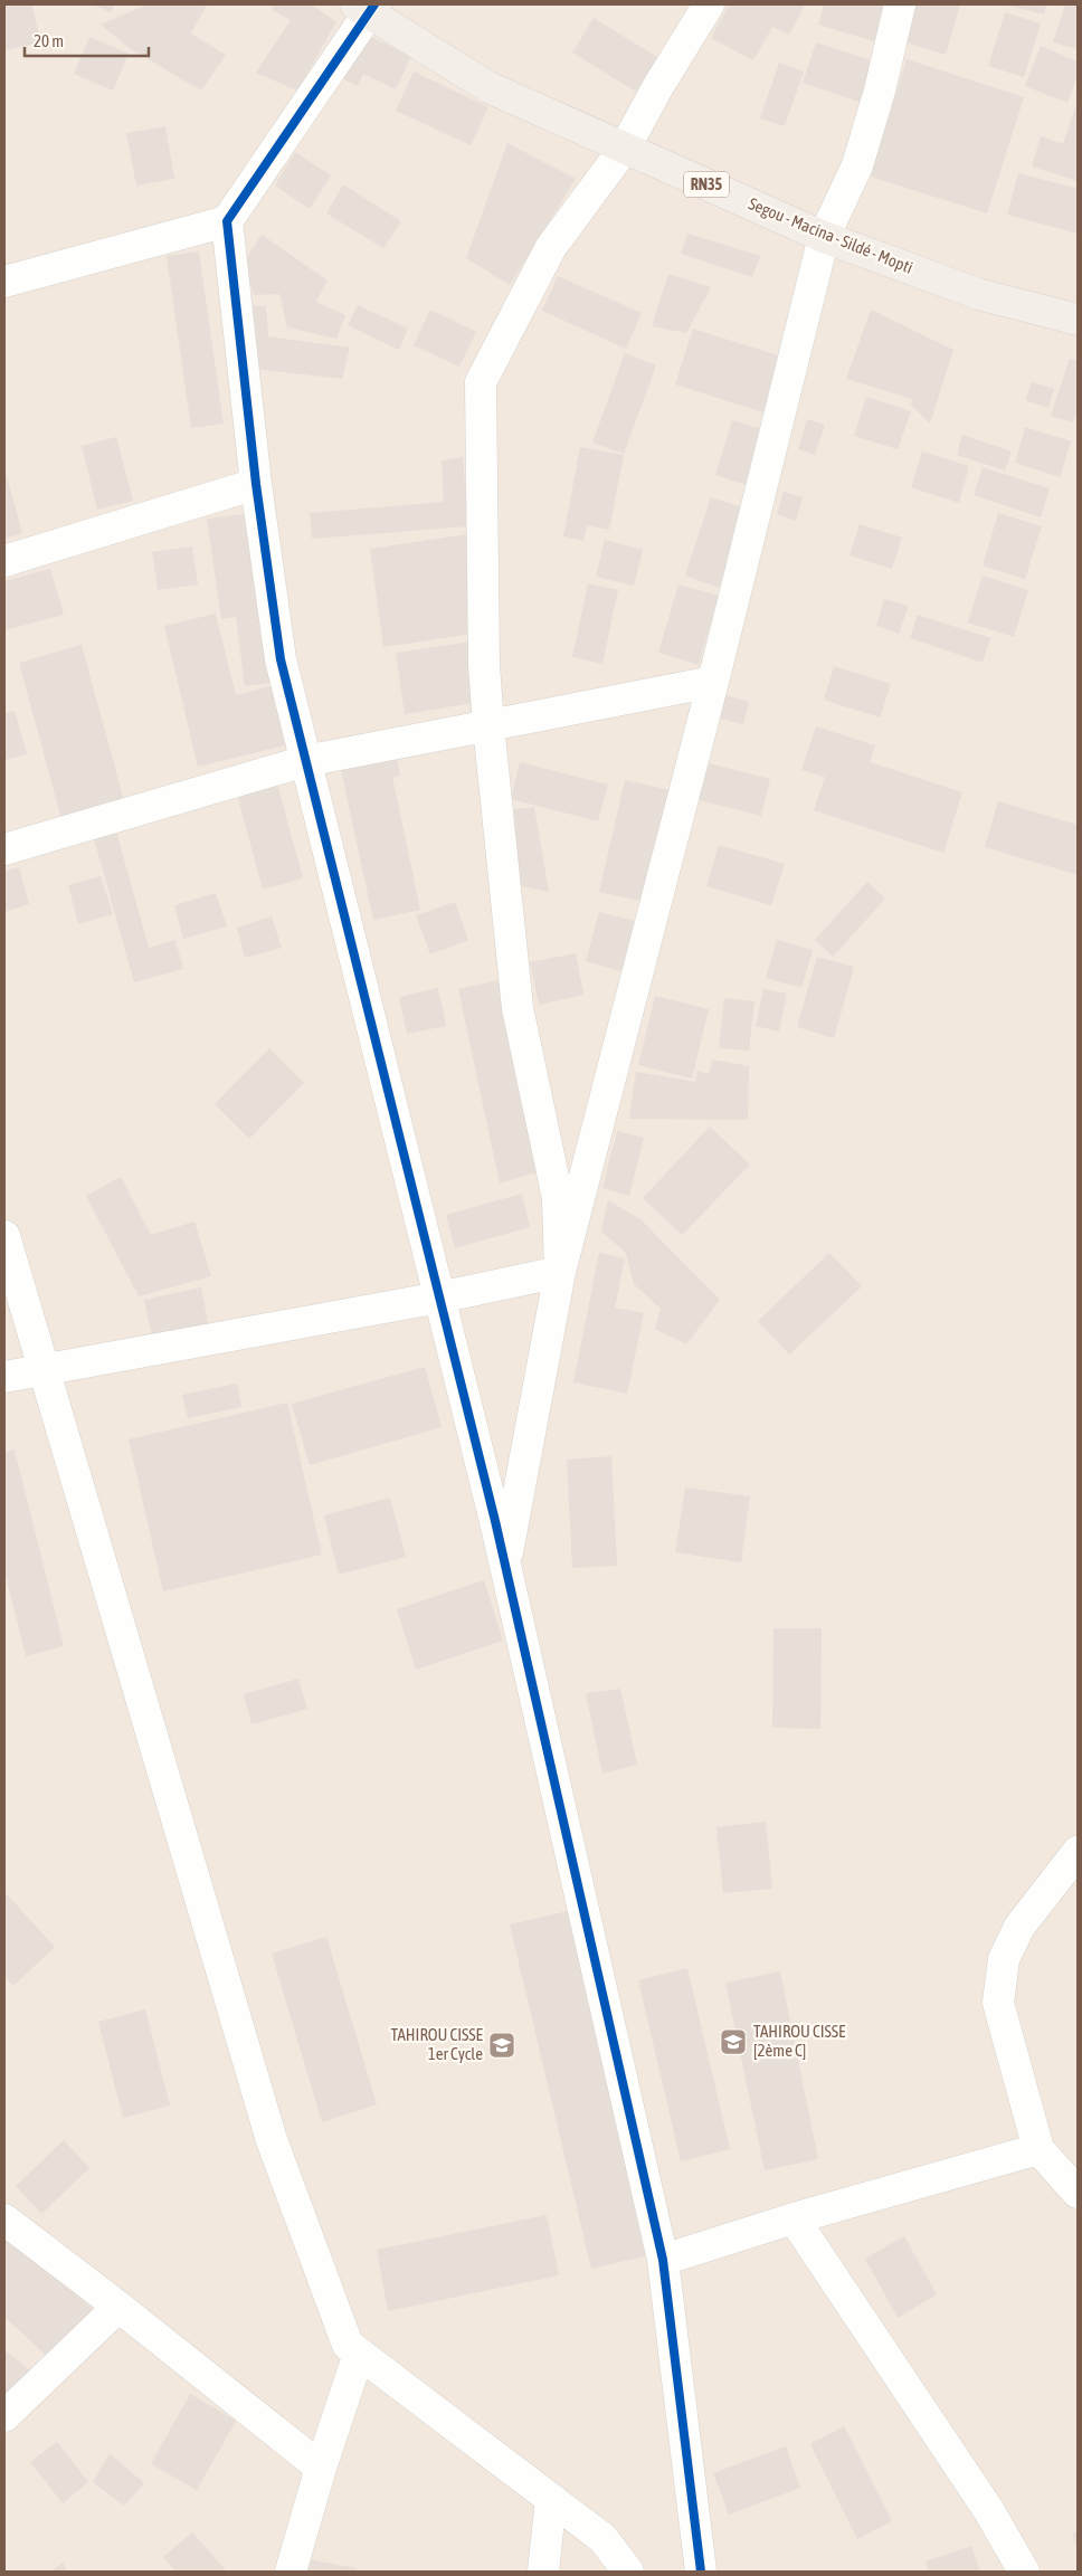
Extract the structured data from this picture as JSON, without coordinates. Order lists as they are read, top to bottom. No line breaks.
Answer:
{"streets":{"main road":["RN35","Segou - Macina - Sildé - Mopti"]},"places":{"school or university":["TAHIROU CISSE [2ème C]","TAHIROU CISSE 1er Cycle"]},"scale_bar":"20 m"}
